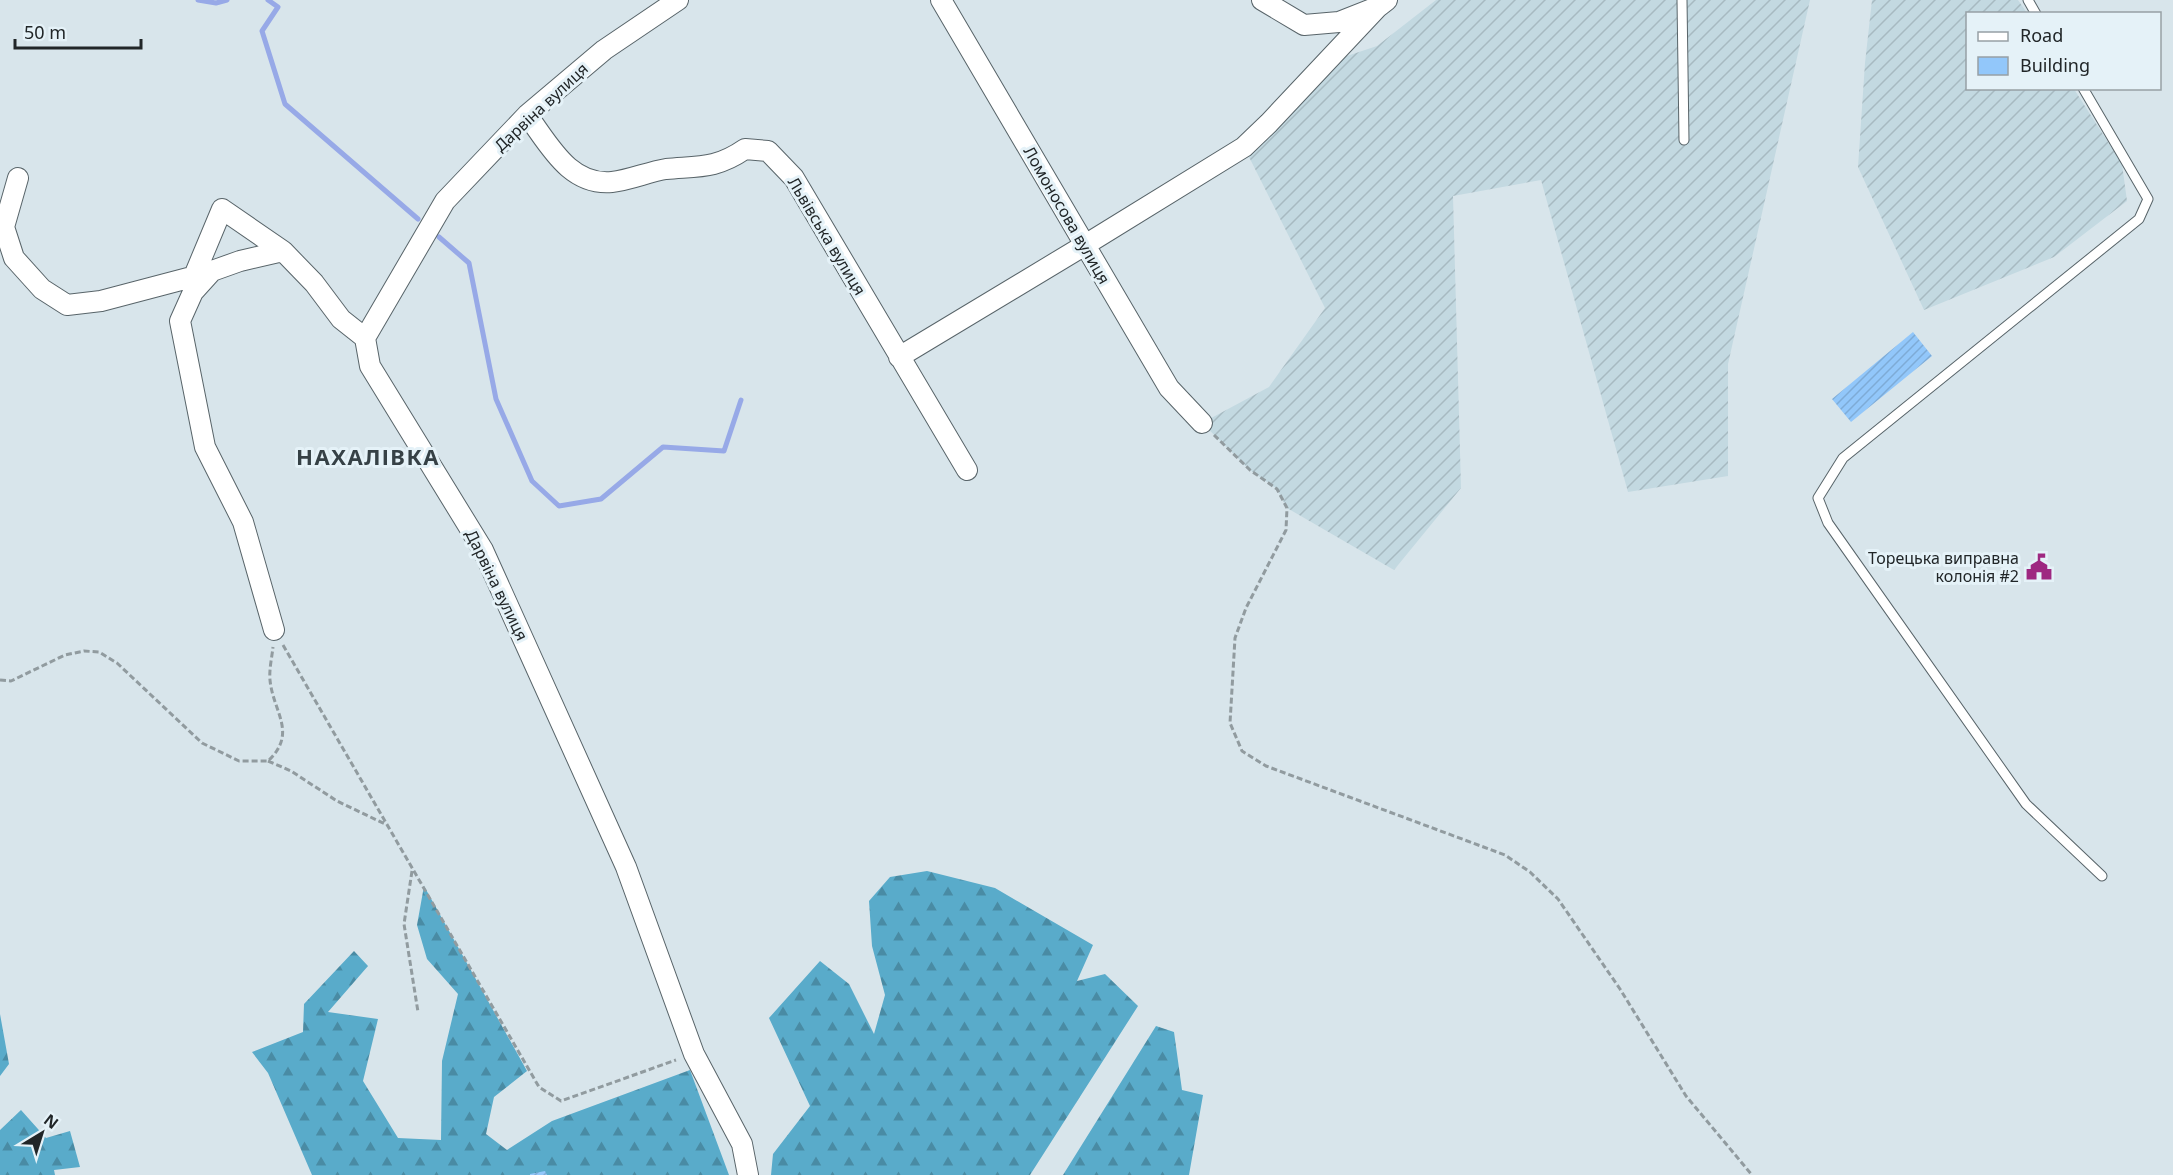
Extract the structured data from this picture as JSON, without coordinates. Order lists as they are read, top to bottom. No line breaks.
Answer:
{"streets":{"street":["Дарвіна вулиця","Ломоносова вулиця","Львівська вулиця"]},"crossings":[["Дарвіна вулиця","Львівська вулиця"]],"districts":["НАХАЛІВКА"],"places":{"public building":["Торецька виправна колонія #2"]},"legend":["Road","Building"],"scale_bar":"50 m","north":"top right"}
